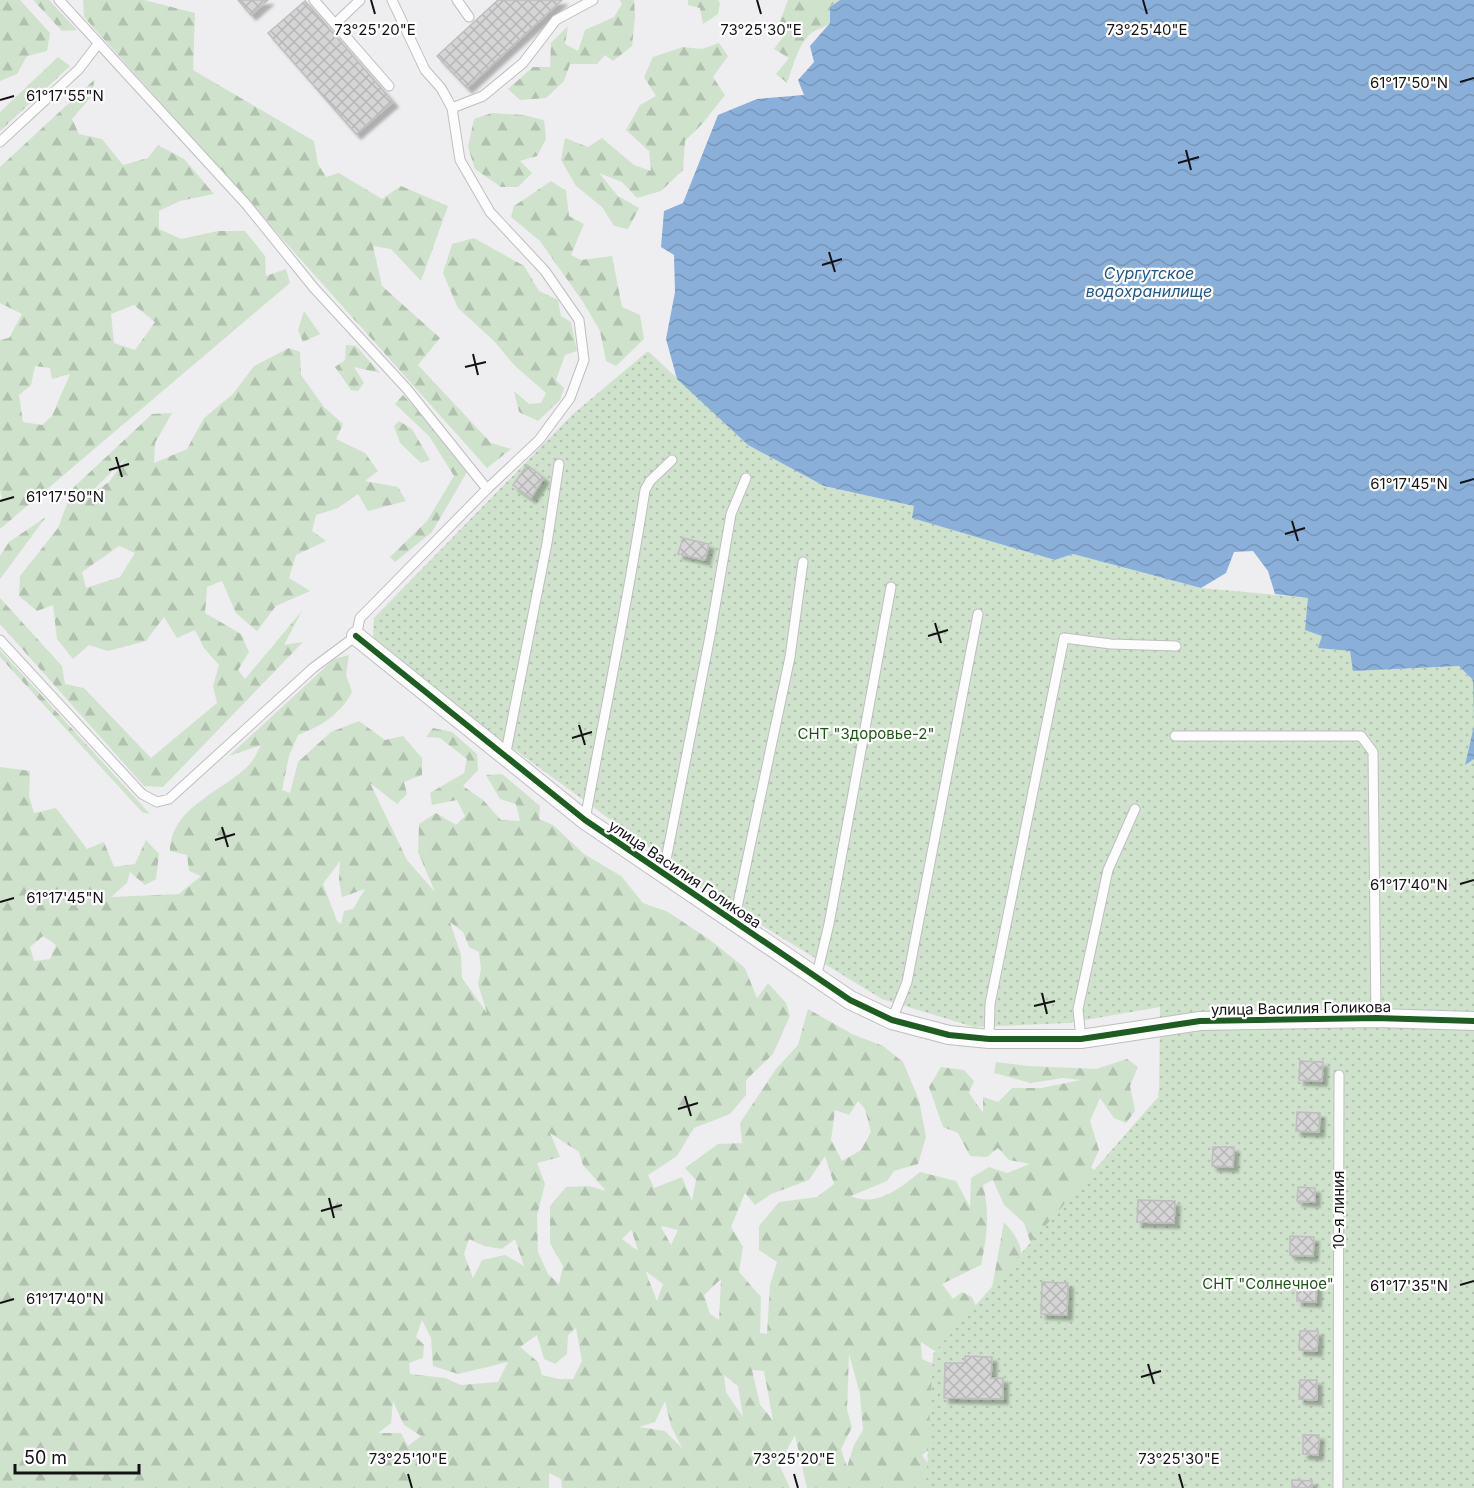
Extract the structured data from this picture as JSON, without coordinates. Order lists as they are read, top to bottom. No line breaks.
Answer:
{"streets":{"street":["улица Василия Голикова"],"lane":["10-я линия"]},"water":["Сургутское водохранилище"],"parks":["СНТ \"Здоровье-2\"","СНТ \"Солнечное\""],"scale_bar":"50 m","coordinates":["73°25'20\"E","73°25'30\"E","73°25'40\"E","61°17'50\"N","61°17'55\"N","61°17'45\"N","61°17'40\"N","61°17'35\"N","73°25'10\"E"]}
